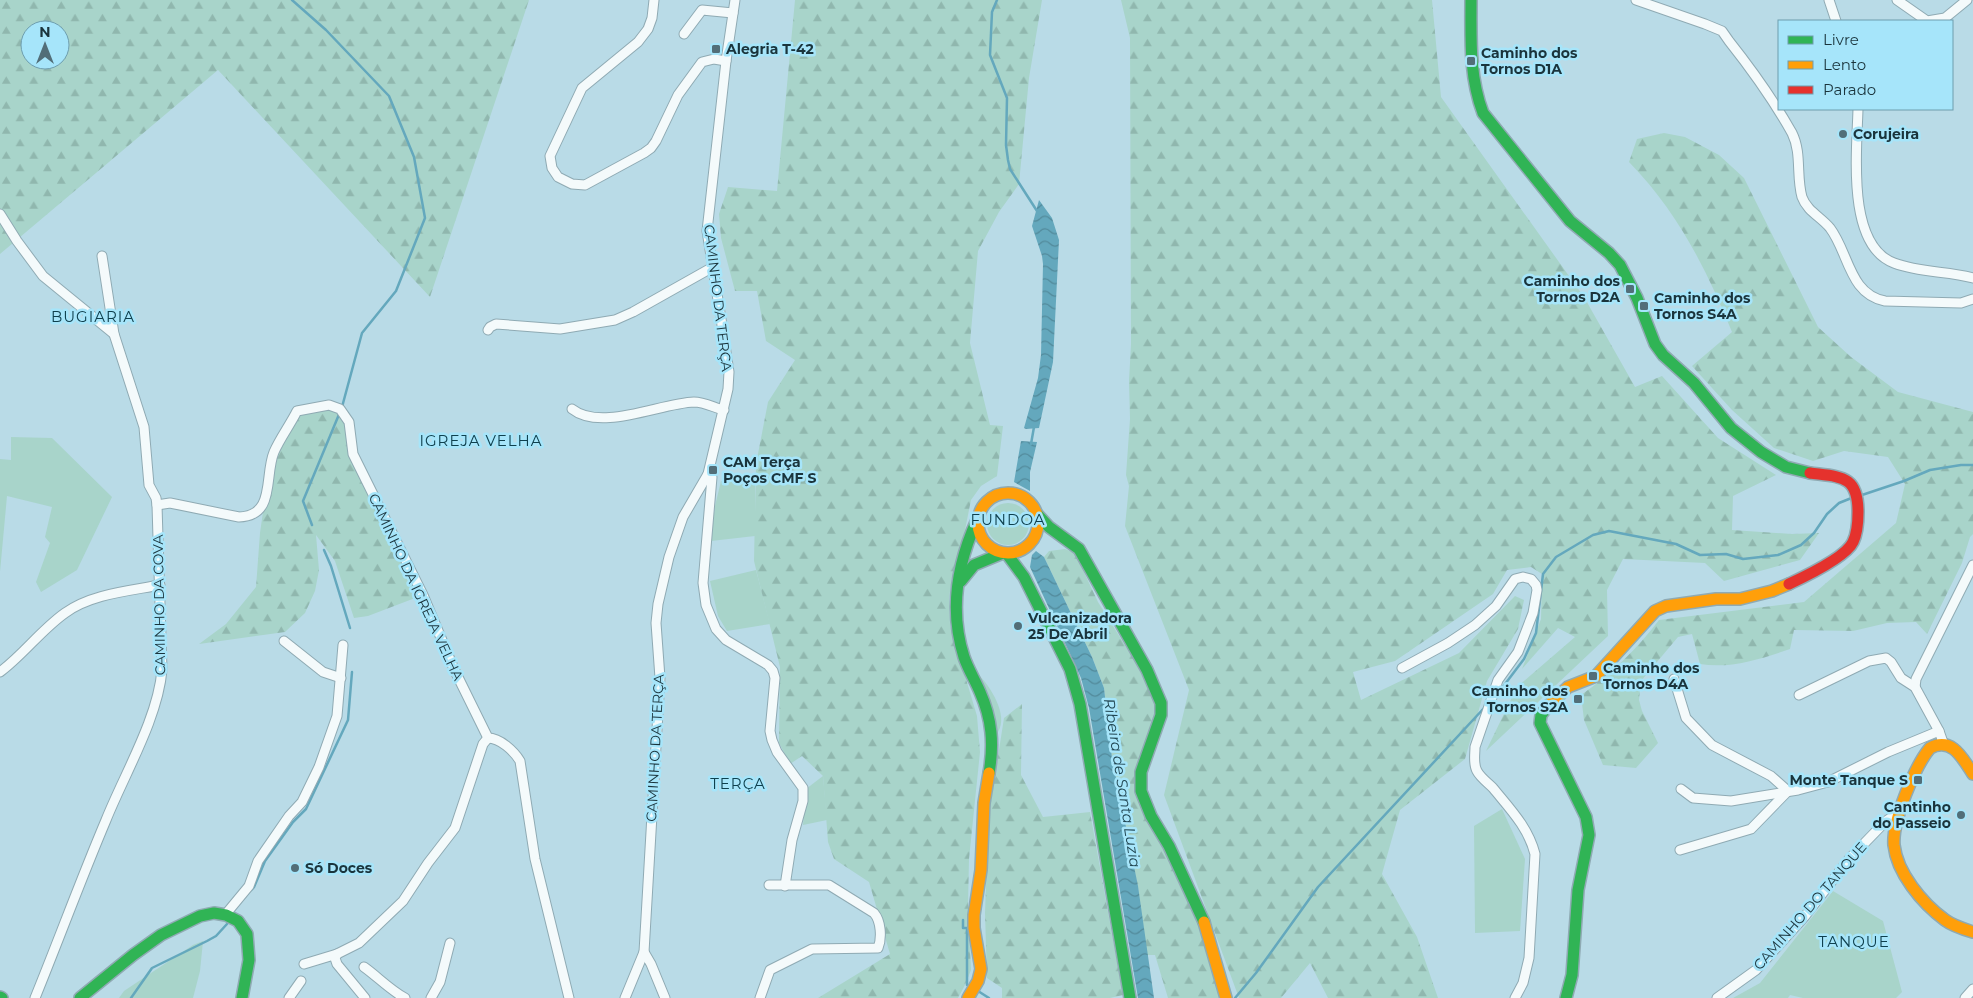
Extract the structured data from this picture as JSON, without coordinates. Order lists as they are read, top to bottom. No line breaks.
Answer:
{"streets":{"street":["CAMINHO DA TERÇA","CAMINHO DA IGREJA VELHA","CAMINHO DA COVA","CAMINHO DO TANQUE"]},"crossings":[["CAMINHO DA IGREJA VELHA","CAMINHO DA COVA"]],"districts":["BUGIARIA","IGREJA VELHA","FUNDOA","TERÇA","TANQUE"],"water":["Ribeira de Santa Luzia"],"places":{"transit":["Alegria T-42","Caminho dos Tornos D1A","Caminho dos Tornos D2A","Caminho dos Tornos S4A","CAM Terça Poços CMF S","Caminho dos Tornos D4A","Caminho dos Tornos S2A","Monte Tanque S"],"other":["Corujeira","Vulcanizadora 25 De Abril","Cantinho do Passeio","Só Doces"]},"legend":["Livre","Lento","Parado"],"north":"top"}
